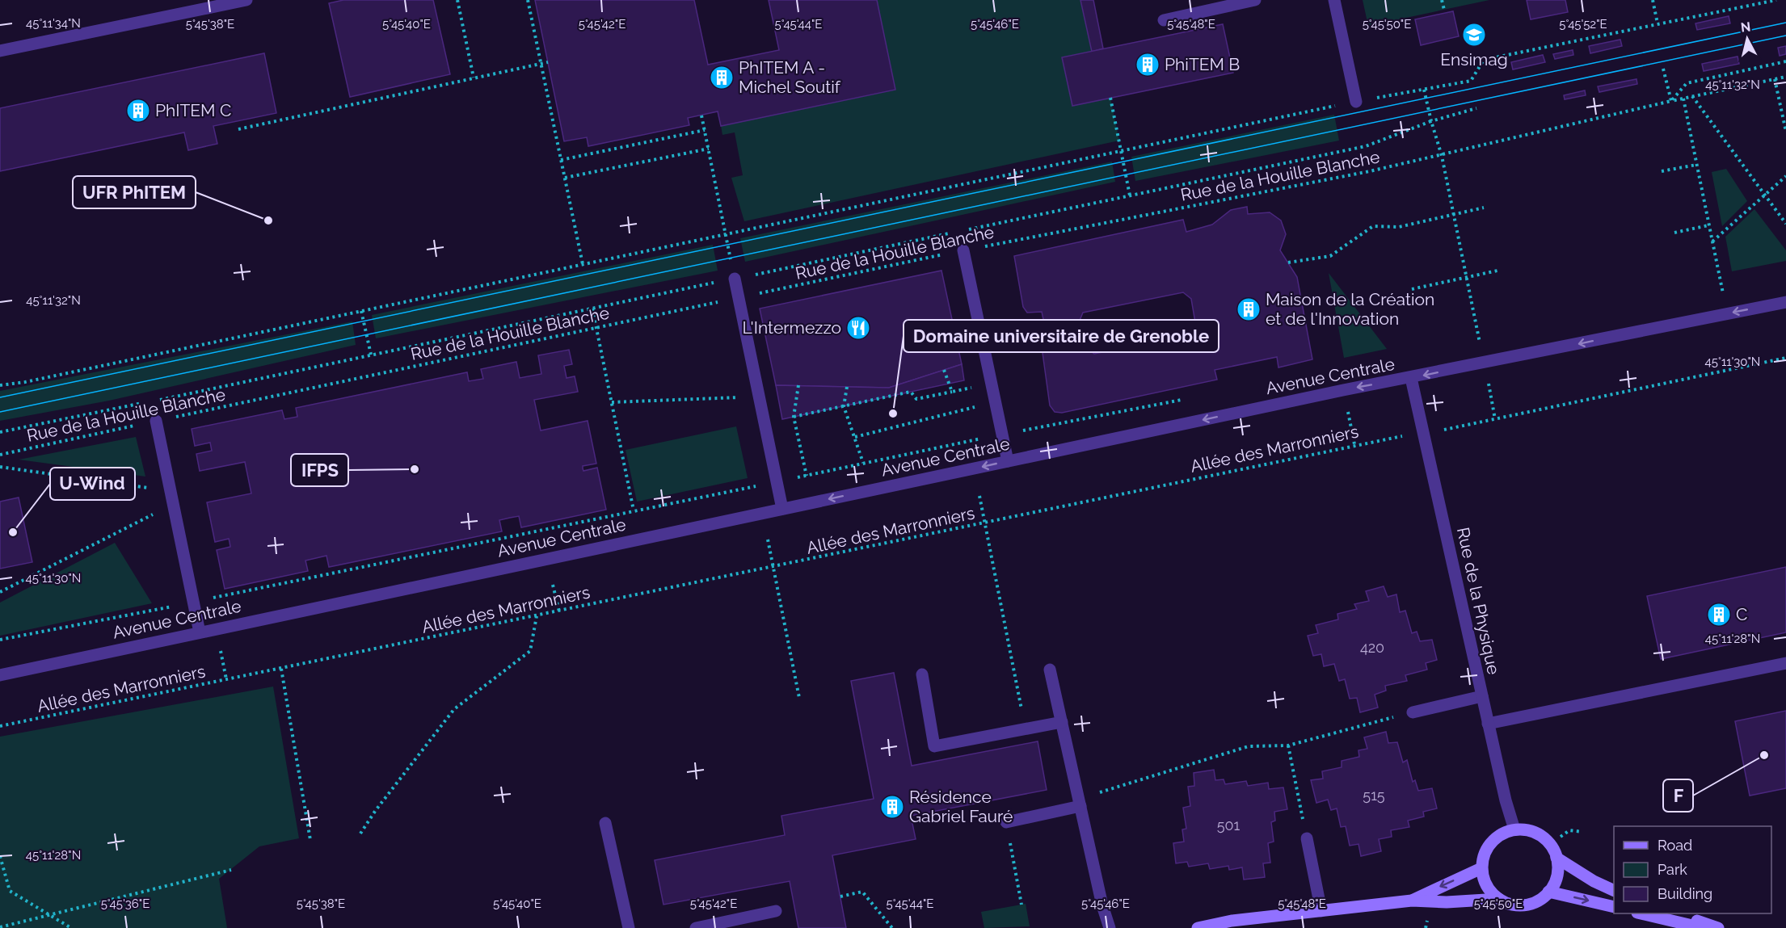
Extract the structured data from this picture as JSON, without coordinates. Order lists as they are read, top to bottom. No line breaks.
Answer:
{"streets":{"street":["Avenue Centrale","Rue de la Physique"],"path":["Rue de la Houille Blanche","Allée des Marronniers"]},"crossings":[["Avenue Centrale","Rue de la Physique"],["Allée des Marronniers","Rue de la Physique"]],"one_way":["Avenue Centrale"],"places":{"school or university":["Ensimag"],"building":["PhiTEM B","PhITEM A - Michel Soutif","PhITEM C","Maison de la Création et de l'Innovation","C","Résidence Gabriel Fauré"],"other":["UFR PhITEM","Domaine universitaire de Grenoble","IFPS","U-Wind","F"],"restaurant":["L'Intermezzo"]},"house_numbers":["420","515","501"],"legend":["Road","Park","Building"],"north":"top","coordinates":["45°11'34\"N","5°45'38\"E","5°45'40\"E","5°45'42\"E","5°45'44\"E","5°45'46\"E","5°45'48\"E","5°45'50\"E","5°45'52\"E","45°11'32\"N","45°11'30\"N","45°11'28\"N","5°45'36\"E"]}
